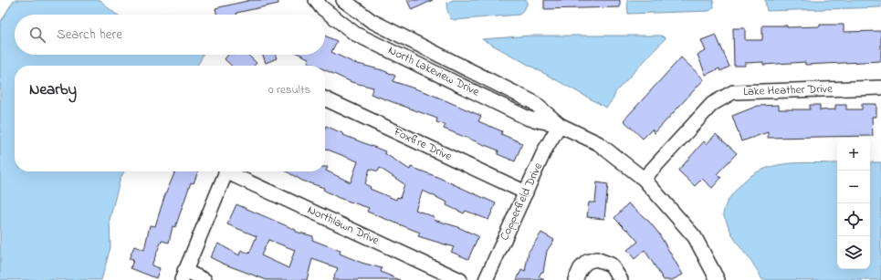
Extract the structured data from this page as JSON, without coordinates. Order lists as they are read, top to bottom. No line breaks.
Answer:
{"streets":{"street":["North Lakeview Drive","Lake Heather Drive","Foxfire Drive","Copperfield Drive","Northlawn Drive"]},"crossings":[["North Lakeview Drive","Lake Heather Drive"],["North Lakeview Drive","Copperfield Drive"],["Foxfire Drive","Copperfield Drive"]],"page":{"search":"Search here","heading":["Nearby","0 results"],"map_buttons":["+","−"]}}
